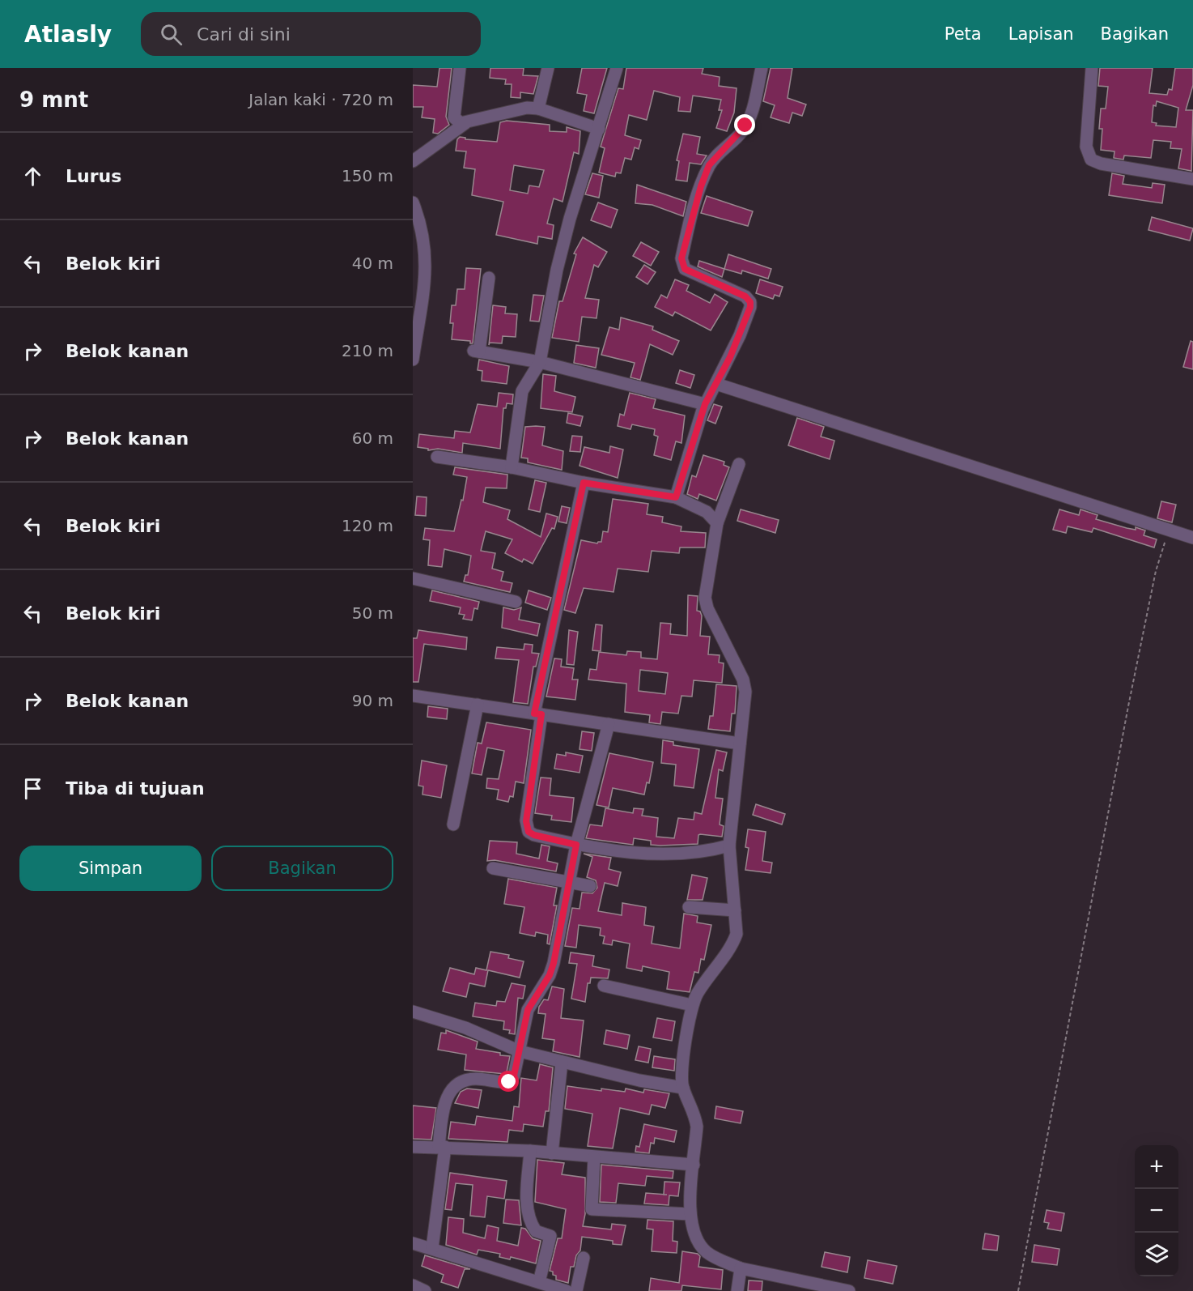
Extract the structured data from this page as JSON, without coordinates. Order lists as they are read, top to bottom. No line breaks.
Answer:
{"page":{"header":"Atlasly","search":"Cari di sini","nav":["Peta","Lapisan","Bagikan"],"heading":["9 mnt","Jalan kaki · 720 m"],"list":[["Lurus","150 m"],["Belok kiri","40 m"],["Belok kanan","210 m"],["Belok kanan","60 m"],["Belok kiri","120 m"],["Belok kiri","50 m"],["Belok kanan","90 m"],"Tiba di tujuan"],"buttons":["Simpan","Bagikan"],"map_buttons":["+","−"]}}
